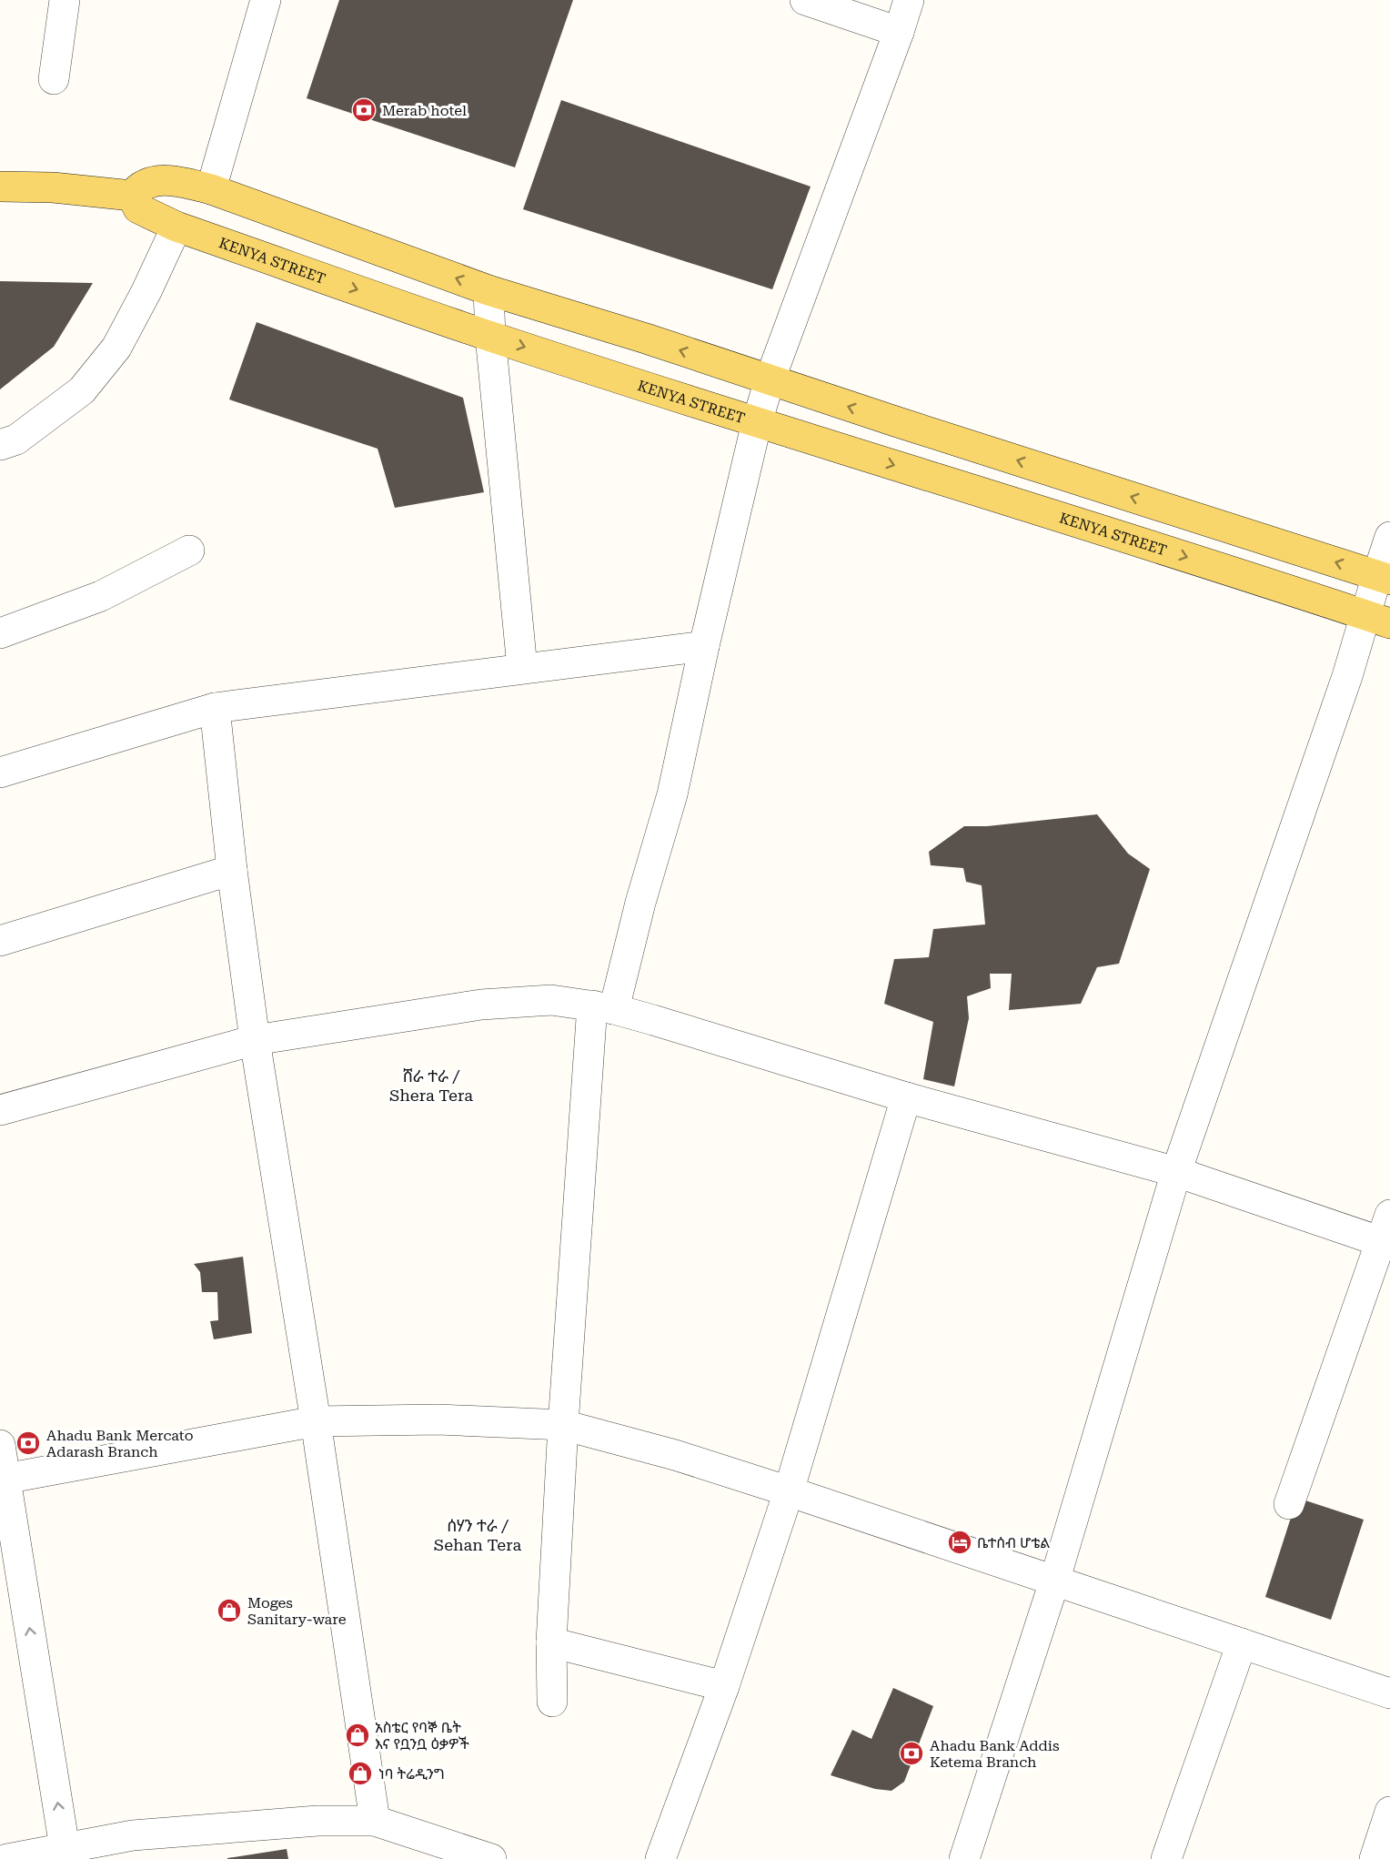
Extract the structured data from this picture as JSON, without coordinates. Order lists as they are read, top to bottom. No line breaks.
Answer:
{"streets":{"main road":["KENYA STREET"]},"districts":["ሸራ ተራ / Shera Tera","ሰሃን ተራ / Sehan Tera"],"places":{"bank":["Merab hotel","Ahadu Bank Mercato Adarash Branch","Ahadu Bank Addis Ketema Branch"],"hotel":["ቤተሰብ ሆቴል"],"shop":["Moges Sanitary-ware","አስቴር የባኞ ቤት እና የቧንቧ ዕቃዎች","ነባ ትሬዲንግ"]}}
